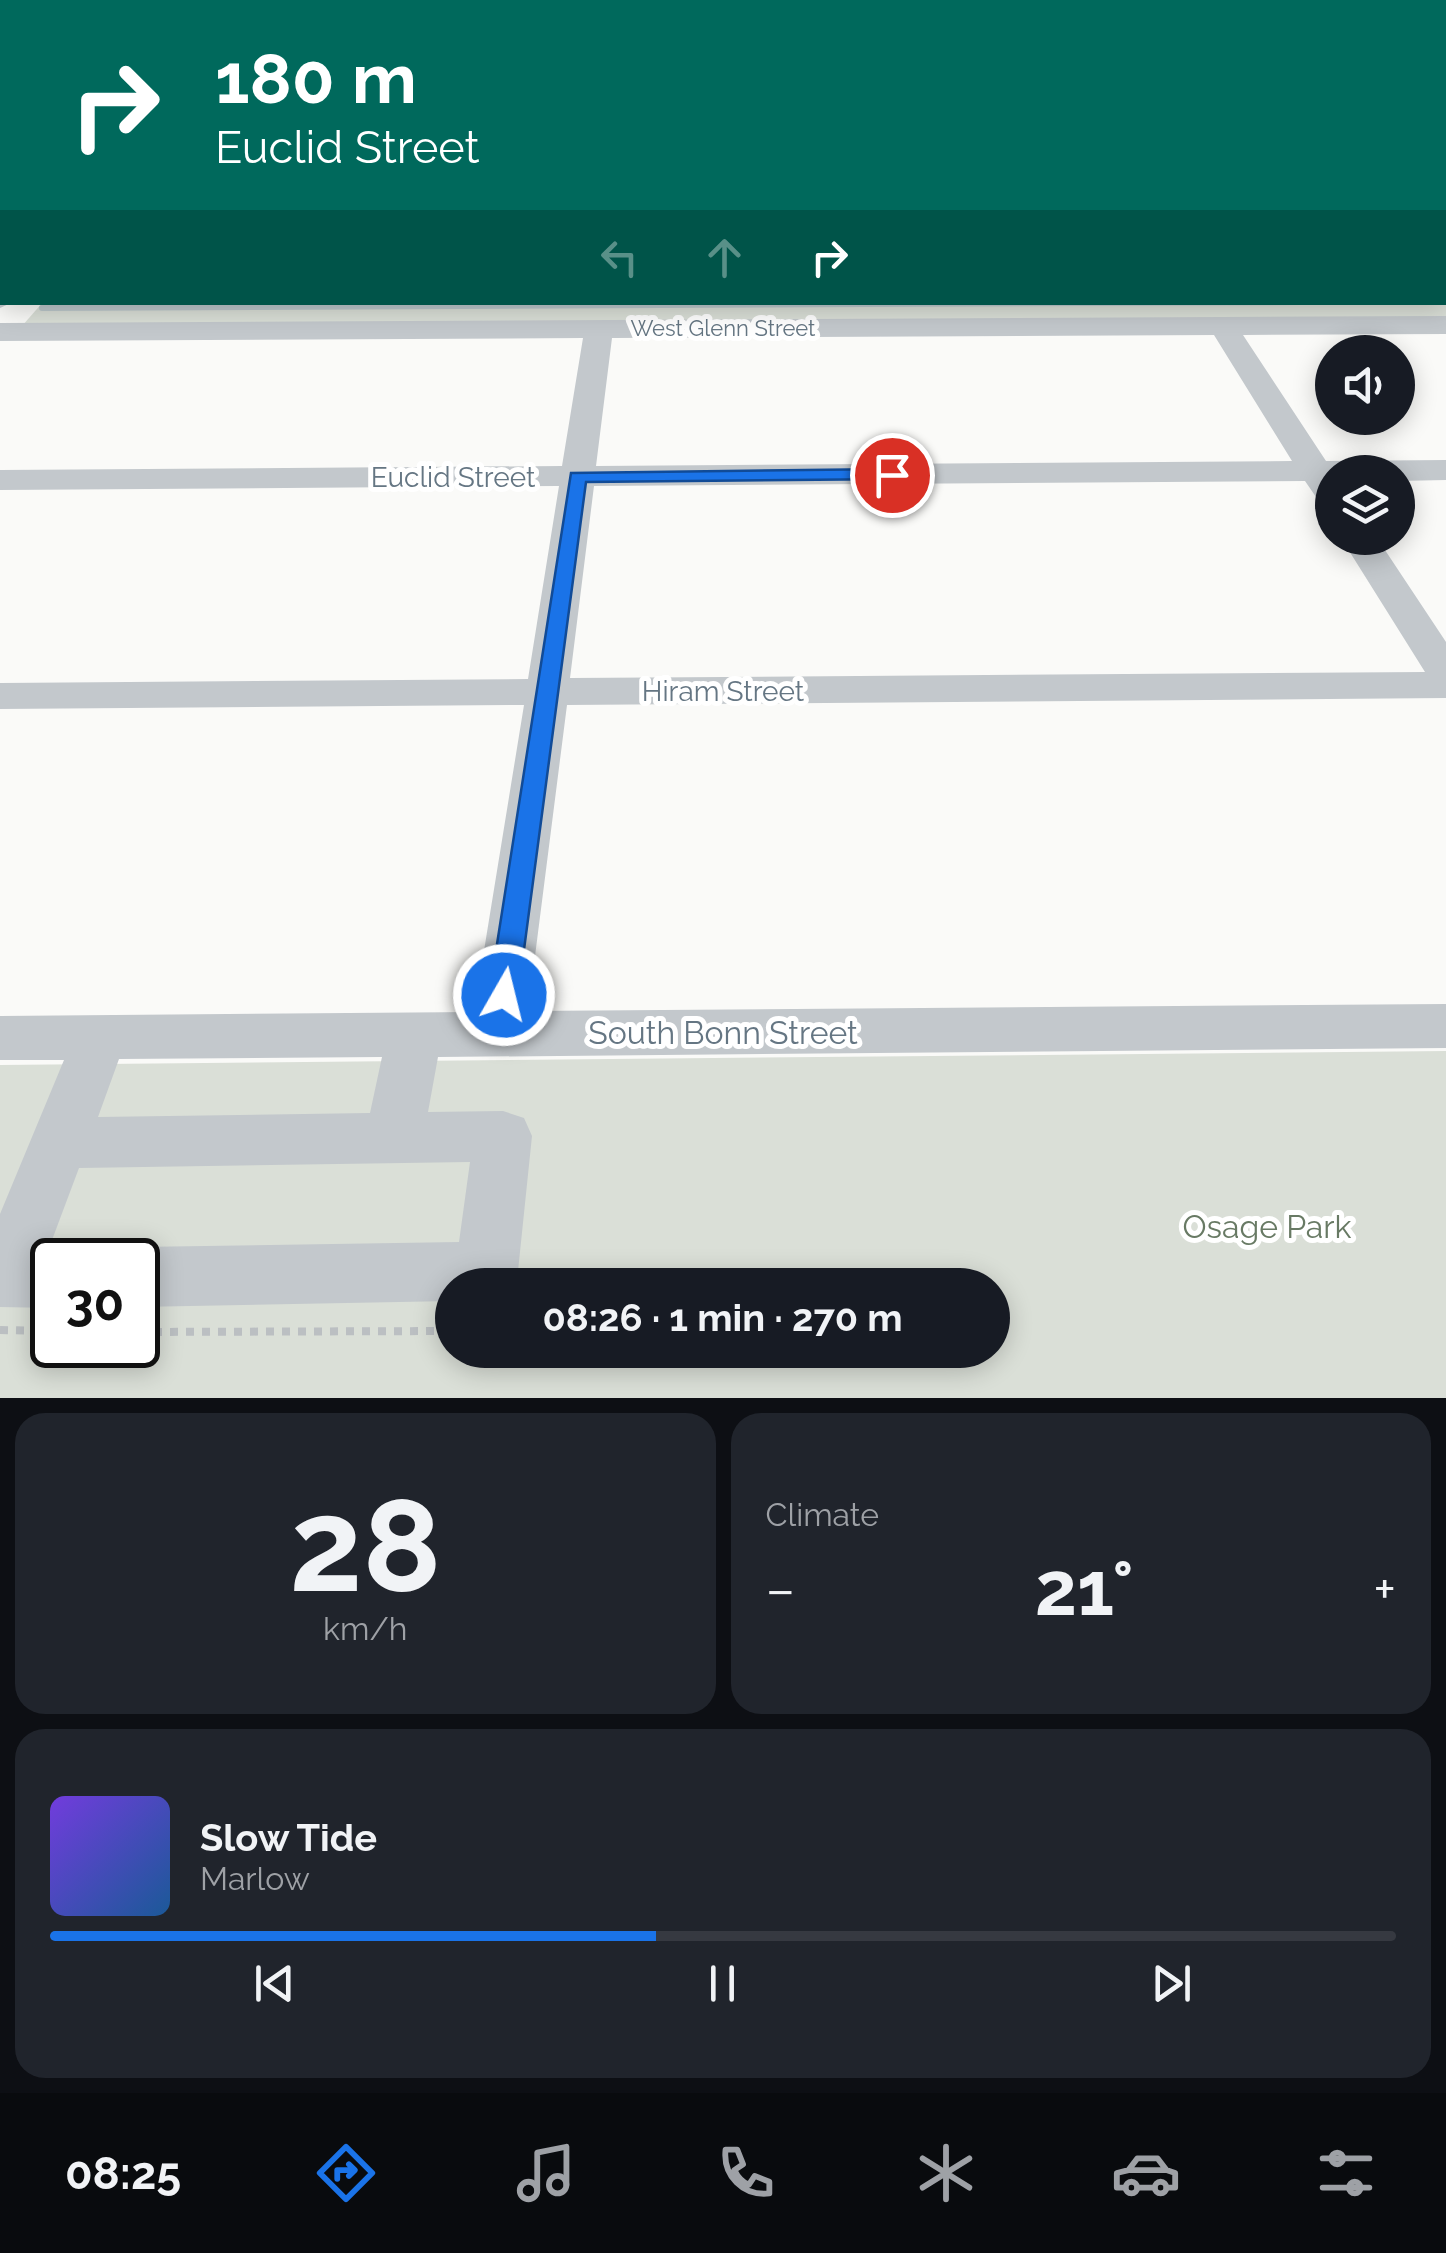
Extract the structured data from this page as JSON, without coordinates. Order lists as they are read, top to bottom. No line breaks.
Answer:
{"streets":{"street":["West Glenn Street","Euclid Street","Hiram Street","South Bonn Street"]},"parks":["Osage Park"],"page":{"turn":["180 m","Euclid Street"],"limit":"30","trip":"08:26 · 1 min · 270 m","tile":[["28","km/h"],"Climate"],"heat":["−","21°","+"],"song":["Slow Tide","Marlow"],"tabs":"08:25"}}
